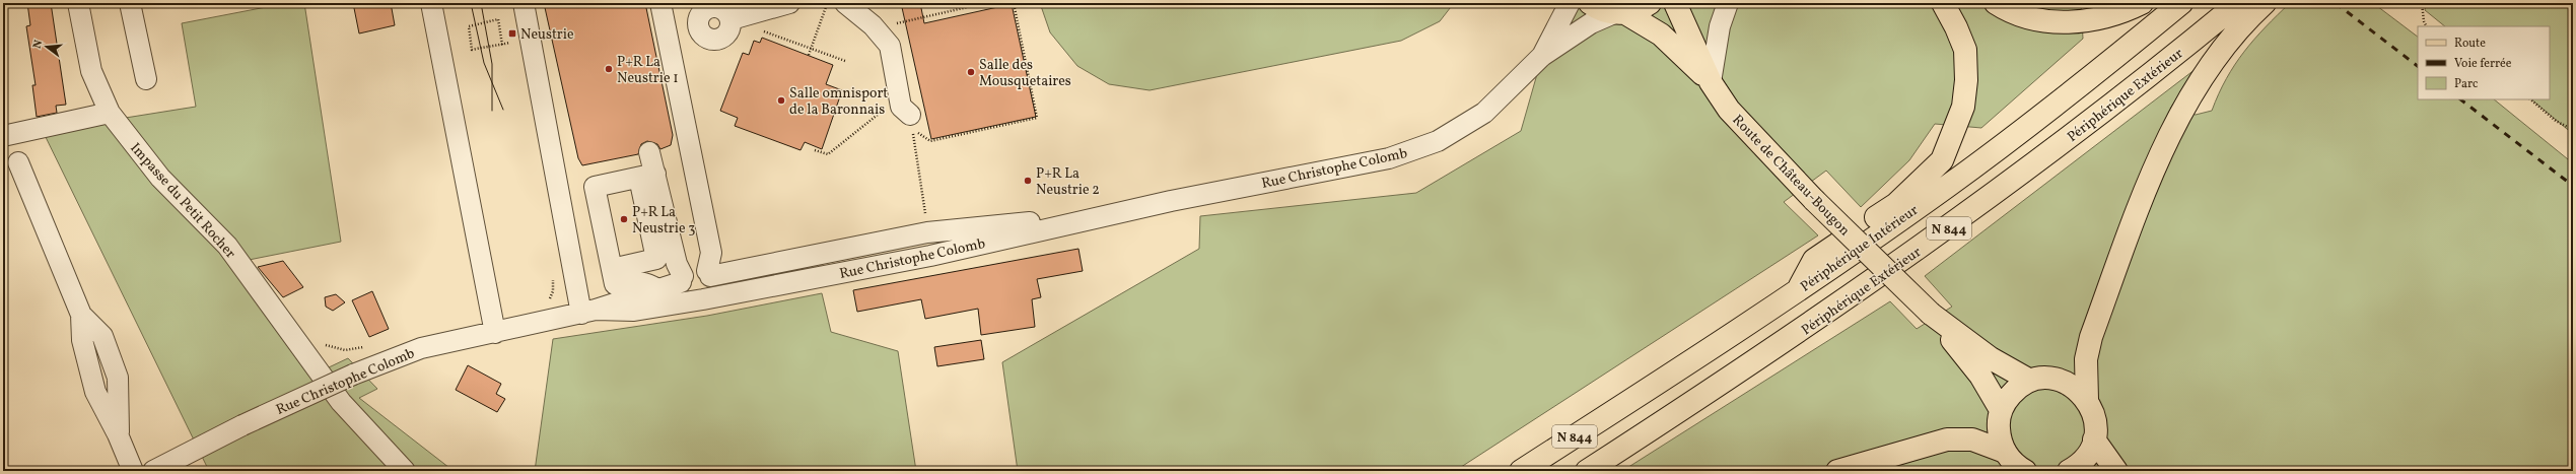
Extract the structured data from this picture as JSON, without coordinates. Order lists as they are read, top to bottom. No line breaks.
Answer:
{"streets":{"main road":["Périphérique Extérieur","Route de Château-Bougon","N 844","Périphérique Intérieur"],"street":["Rue Christophe Colomb","Impasse du Petit Rocher"]},"crossings":[["Rue Christophe Colomb","Route de Château-Bougon"]],"places":{"transit":["Neustrie"],"other":["P+R La Neustrie 1","Salle des Mousquetaires","Salle omnisport de la Baronnais","P+R La Neustrie 2","P+R La Neustrie 3"]},"legend":["Route","Voie ferrée","Parc"],"north":"left"}
